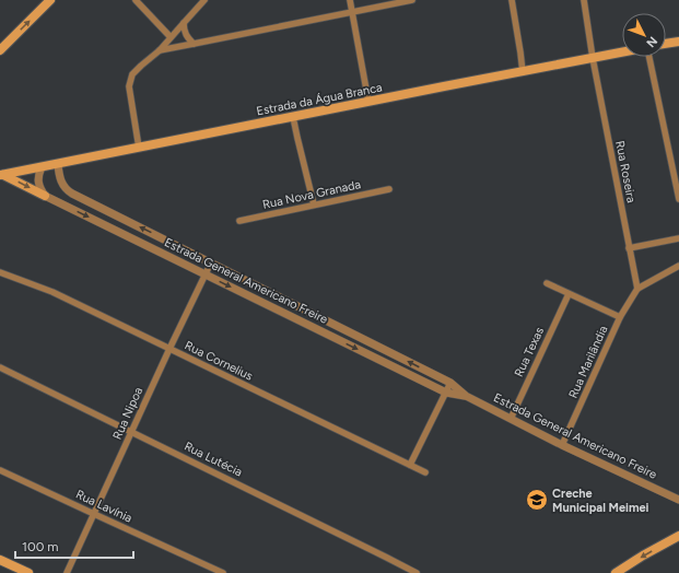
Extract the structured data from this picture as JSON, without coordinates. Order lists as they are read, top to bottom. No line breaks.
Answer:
{"streets":{"main road":["Estrada da Água Branca"],"street":["Rua Roseira","Rua Nova Granada","Estrada General Americano Freire","Rua Texas","Rua Cornelius","Rua Marilândia","Rua Nipoa","Rua Lutécia","Rua Lavínia"]},"crossings":[["Estrada da Água Branca","Rua Roseira"],["Estrada da Água Branca","Estrada General Americano Freire"],["Rua Roseira","Rua Marilândia"],["Estrada General Americano Freire","Rua Texas"],["Estrada General Americano Freire","Rua Marilândia"],["Estrada General Americano Freire","Rua Nipoa"],["Rua Cornelius","Rua Nipoa"],["Rua Nipoa","Rua Lutécia"],["Rua Nipoa","Rua Lavínia"]],"places":{"school or university":["Creche Municipal Meimei"]},"scale_bar":"100 m","north":"bottom right"}
